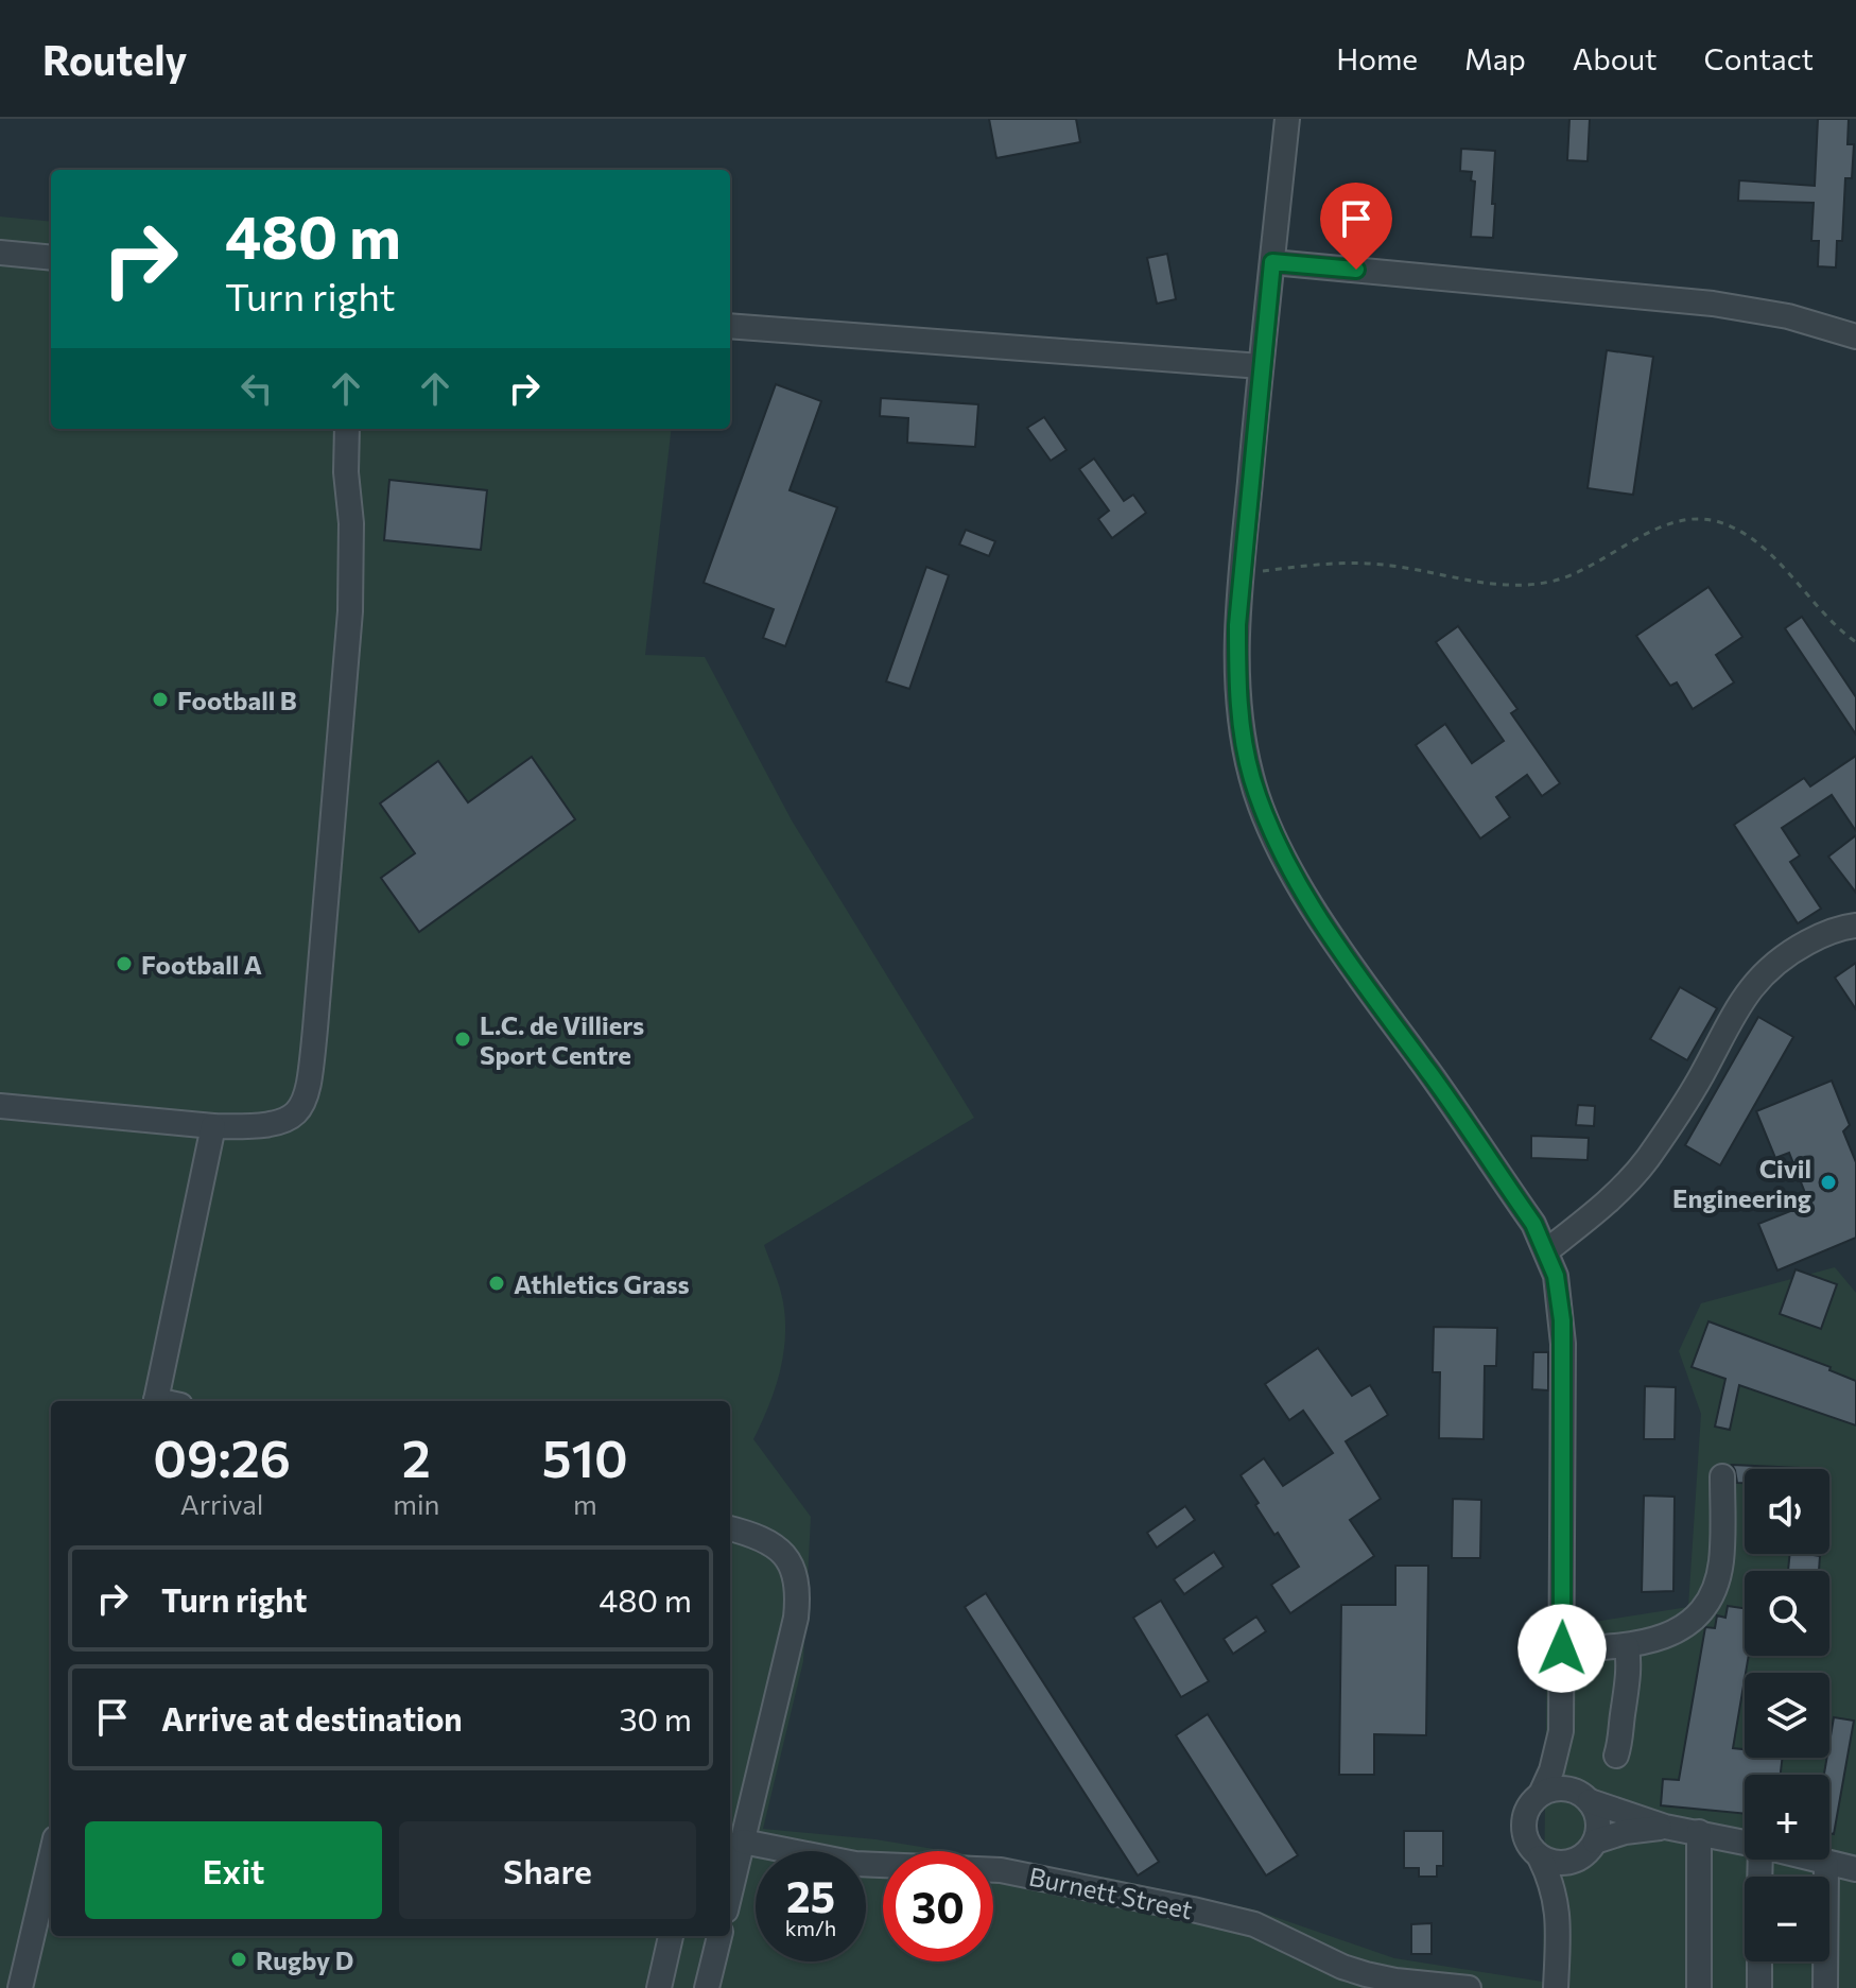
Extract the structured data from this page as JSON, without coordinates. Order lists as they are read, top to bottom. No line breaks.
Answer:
{"streets":{"street":["Burnett Street"]},"places":["Football B","Football A","L.C. de Villiers Sport Centre","Civil Engineering","Athletics Grass","Rugby D"],"page":{"header":"Routely","nav":["Home","Map","About","Contact"],"turn":["480 m","Turn right"],"eta":["09:26","Arrival","2","min","510","m"],"map_buttons":["+","−"],"list":[{"name":"Turn right","value":"480 m"},{"name":"Arrive at destination","value":"30 m"}],"buttons":["Exit","Share"],"speed":"25 km/h","limit":"30"}}
